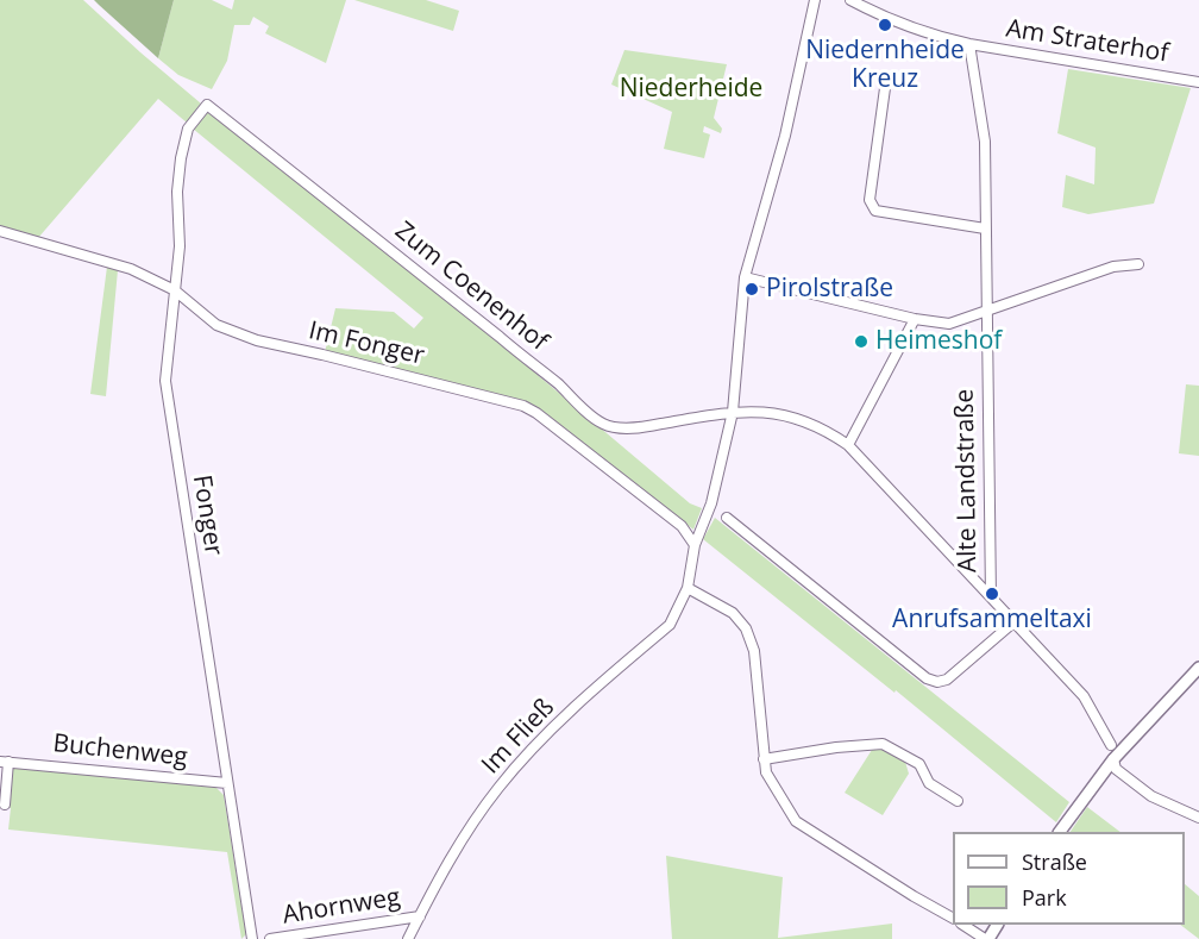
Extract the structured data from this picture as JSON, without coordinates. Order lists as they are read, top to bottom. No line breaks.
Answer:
{"streets":{"street":["Am Straterhof","Zum Coenenhof","Im Fonger","Alte Landstraße","Fonger","Im Fließ","Buchenweg","Ahornweg"]},"crossings":[["Am Straterhof","Alte Landstraße"],["Zum Coenenhof","Fonger"],["Im Fonger","Fonger"],["Fonger","Buchenweg"],["Im Fließ","Ahornweg"]],"parks":["Niederheide"],"places":["Niedernheide Kreuz","Pirolstraße","Heimeshof","Anrufsammeltaxi"],"legend":["Straße","Park"]}
